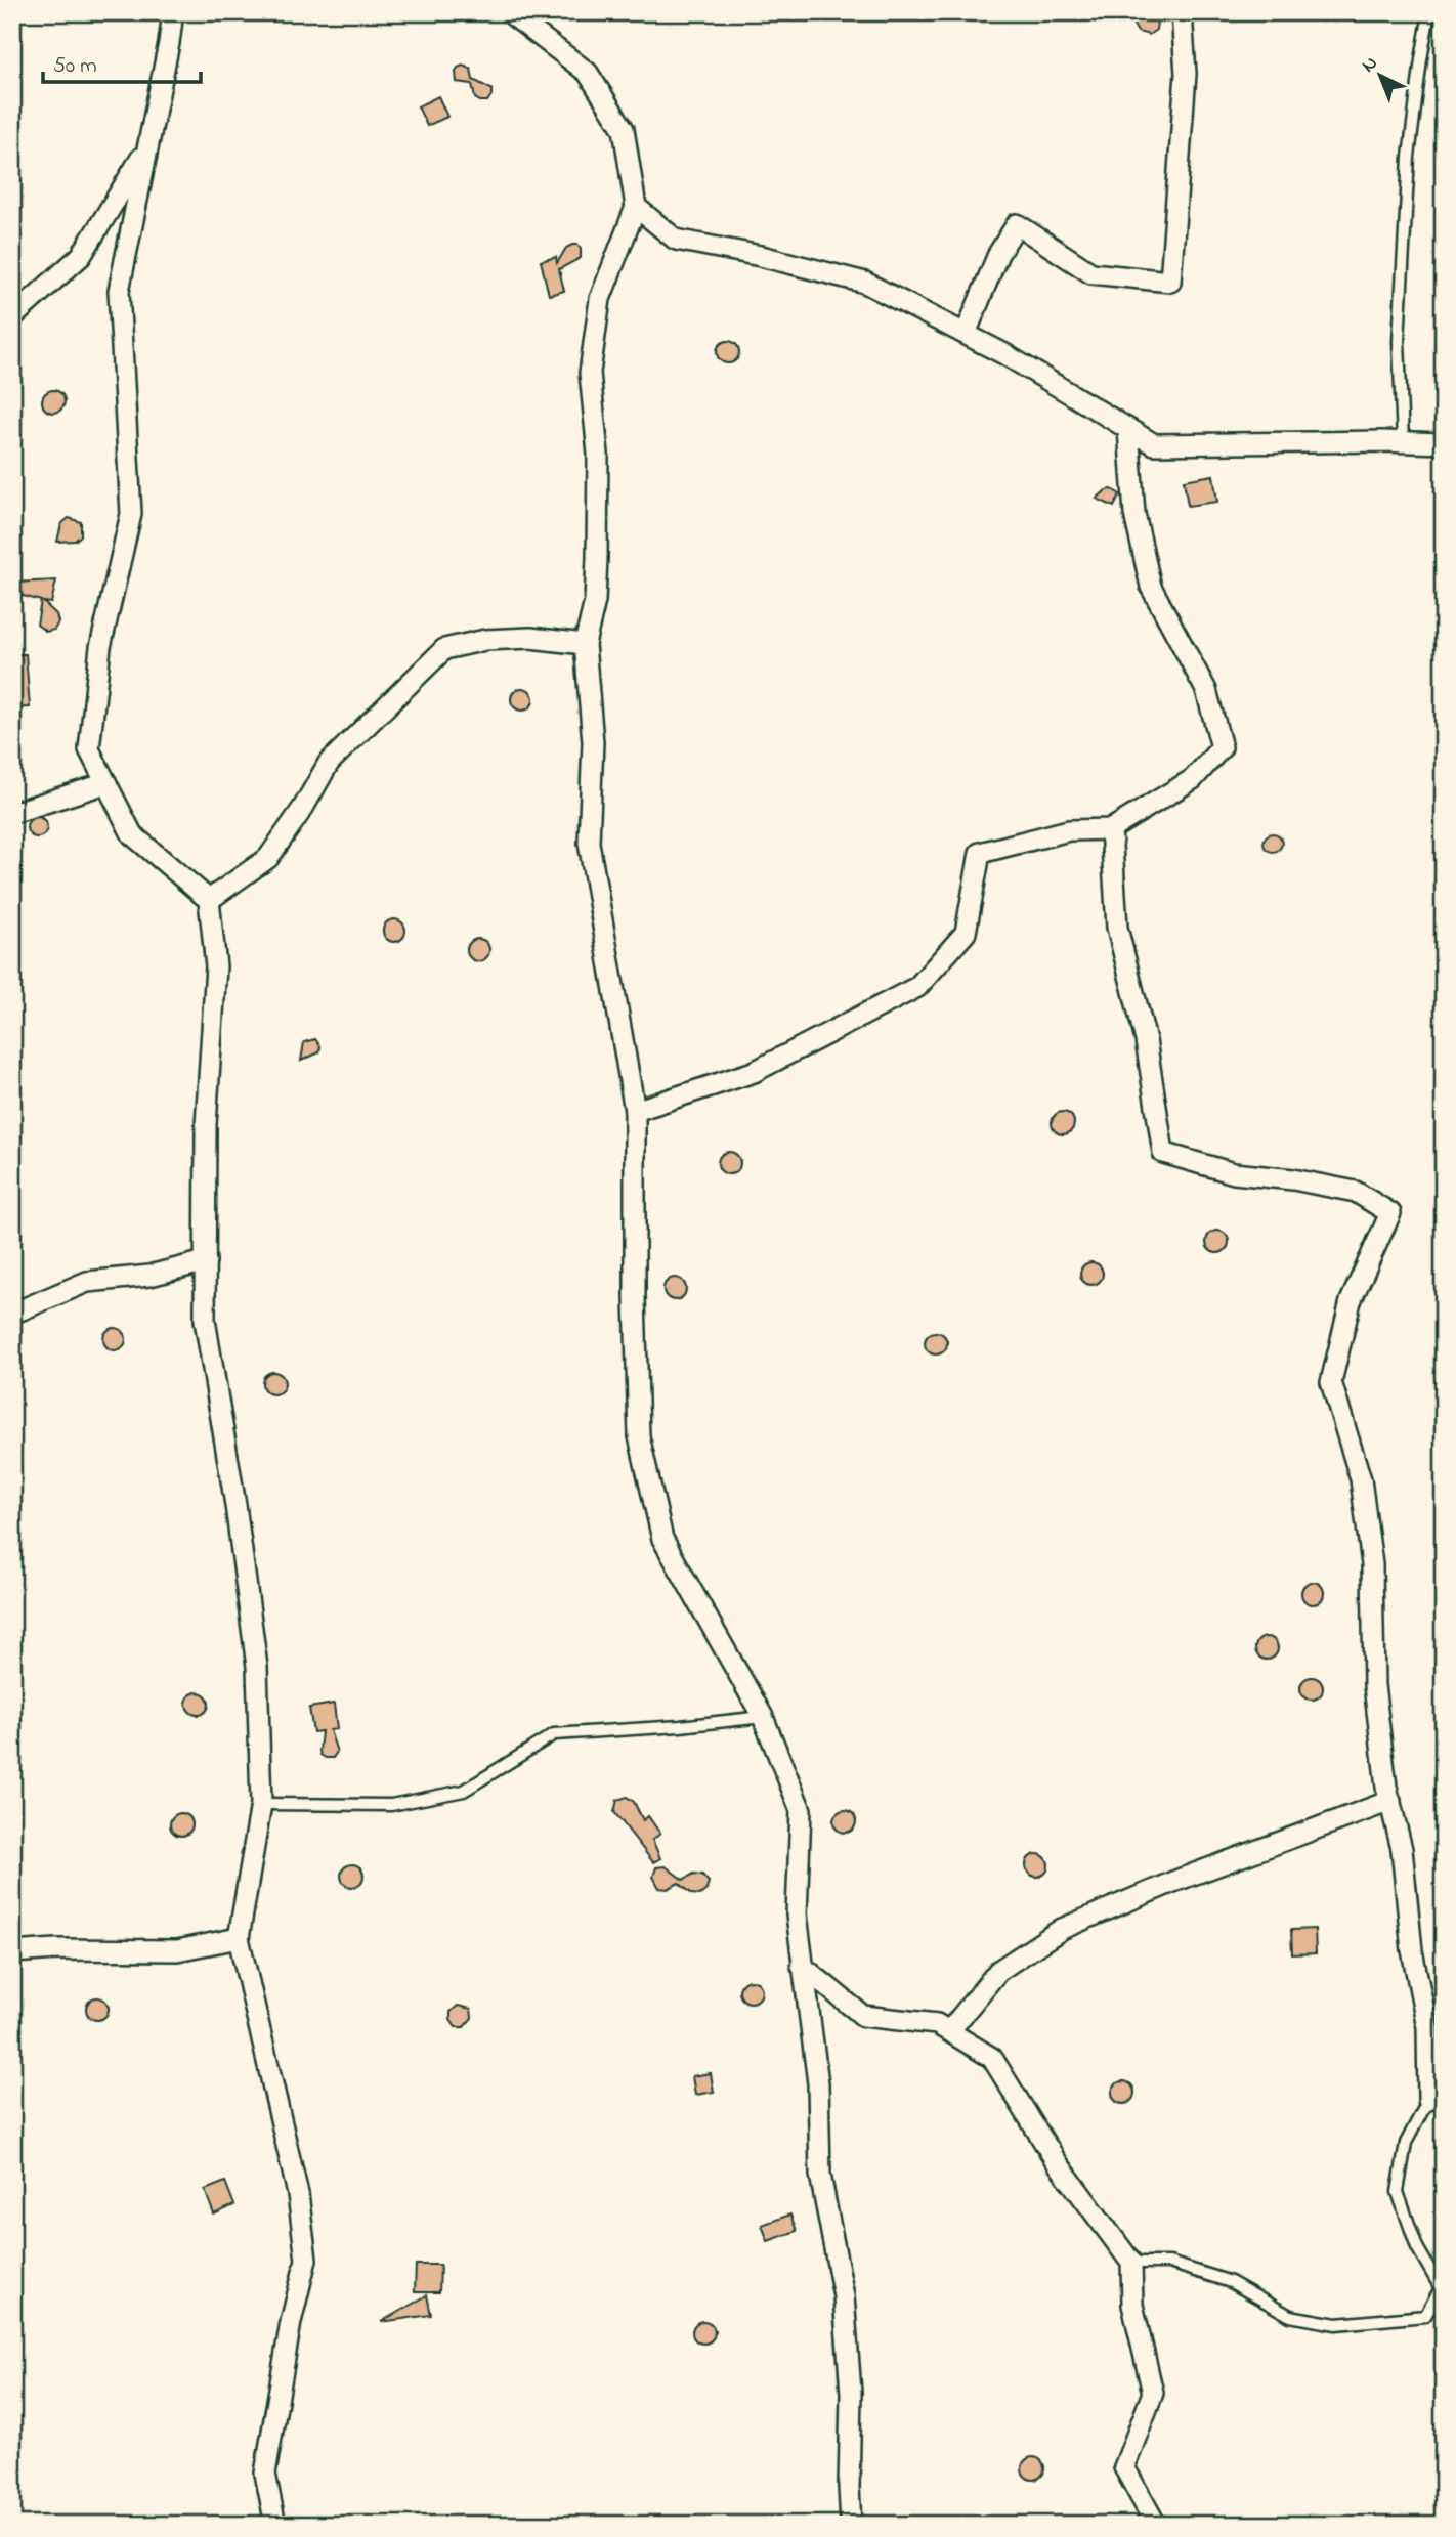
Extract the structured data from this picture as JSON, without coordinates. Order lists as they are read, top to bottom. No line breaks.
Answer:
{"scale_bar":"50 m","north":"top left"}
